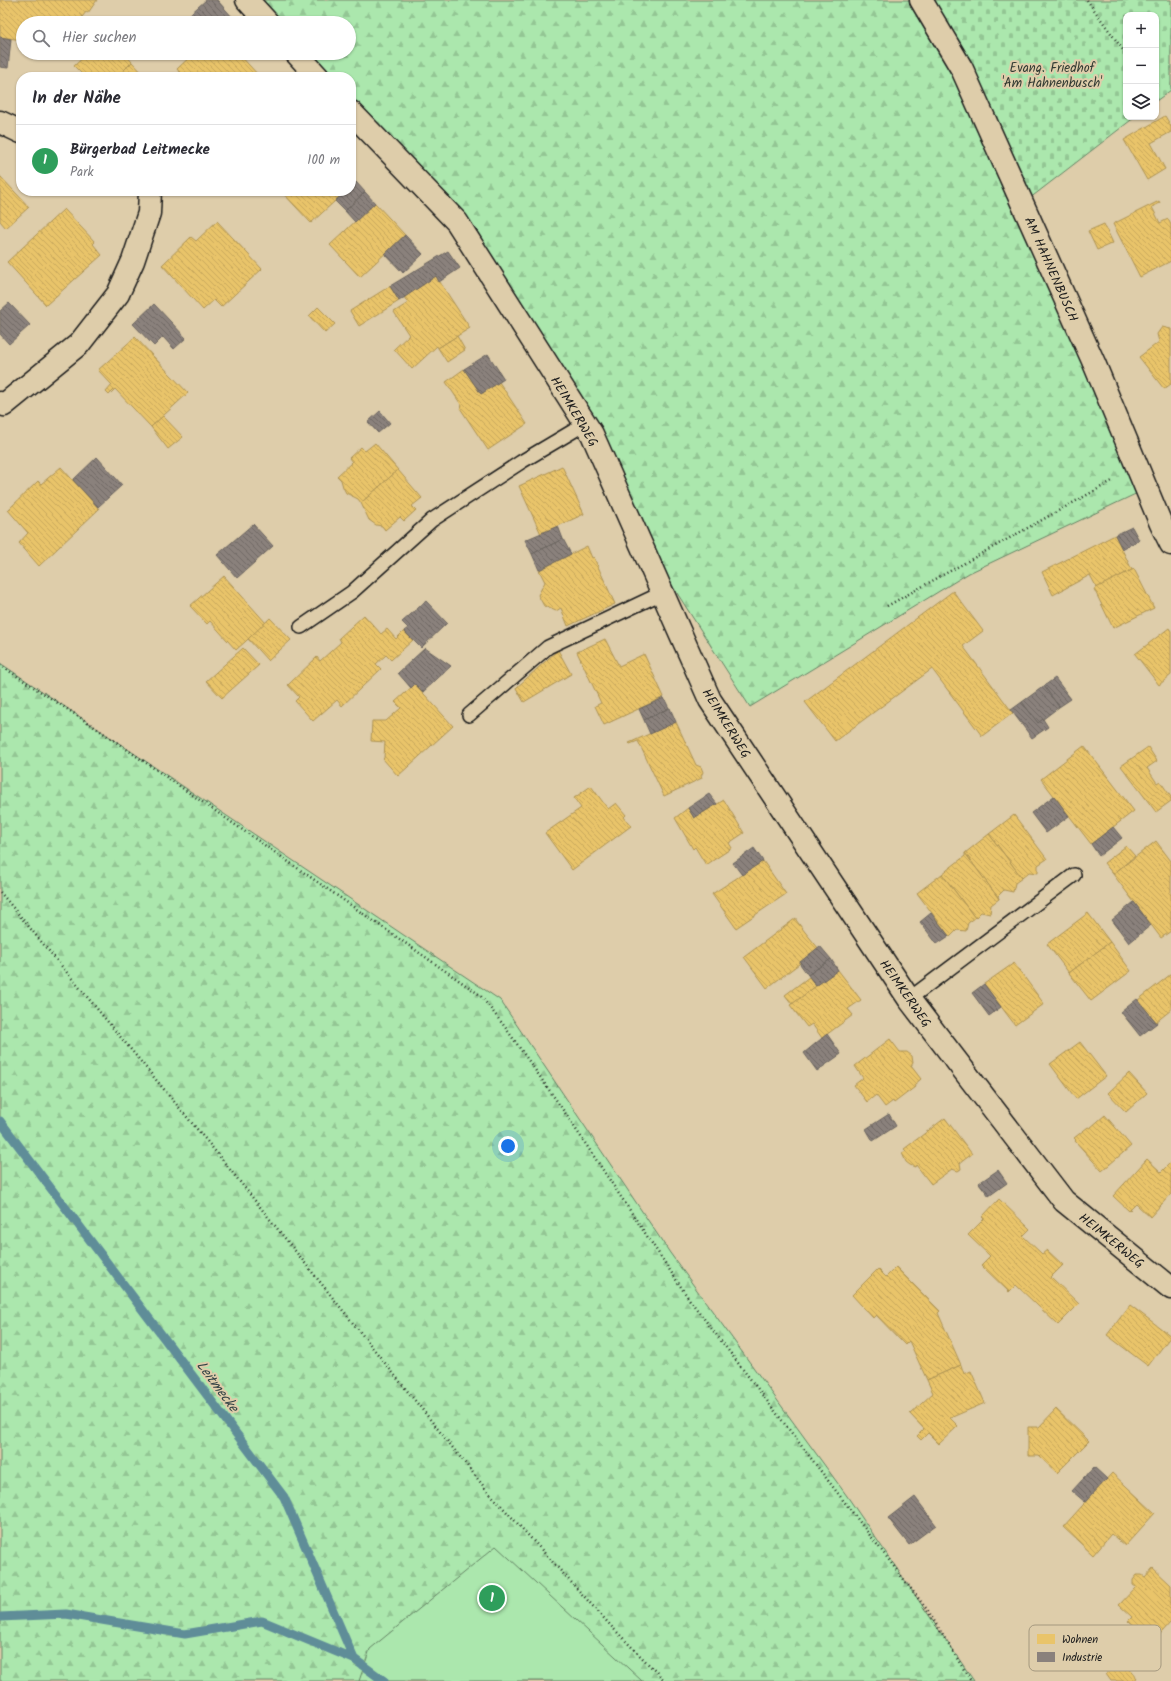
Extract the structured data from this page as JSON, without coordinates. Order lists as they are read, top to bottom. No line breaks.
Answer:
{"streets":{"street":["AM HAHNENBUSCH","HEIMKERWEG"]},"water":["Leitmecke"],"parks":["Evang. Friedhof 'Am Hahnenbusch'"],"legend":["Wohnen","Industrie"],"page":{"map_buttons":["+","−"],"search":"Hier suchen","heading":"In der Nähe","list":[{"mark":"1","name":"Bürgerbad Leitmecke","note":"Park","value":"100 m"}],"pins":"1"}}
